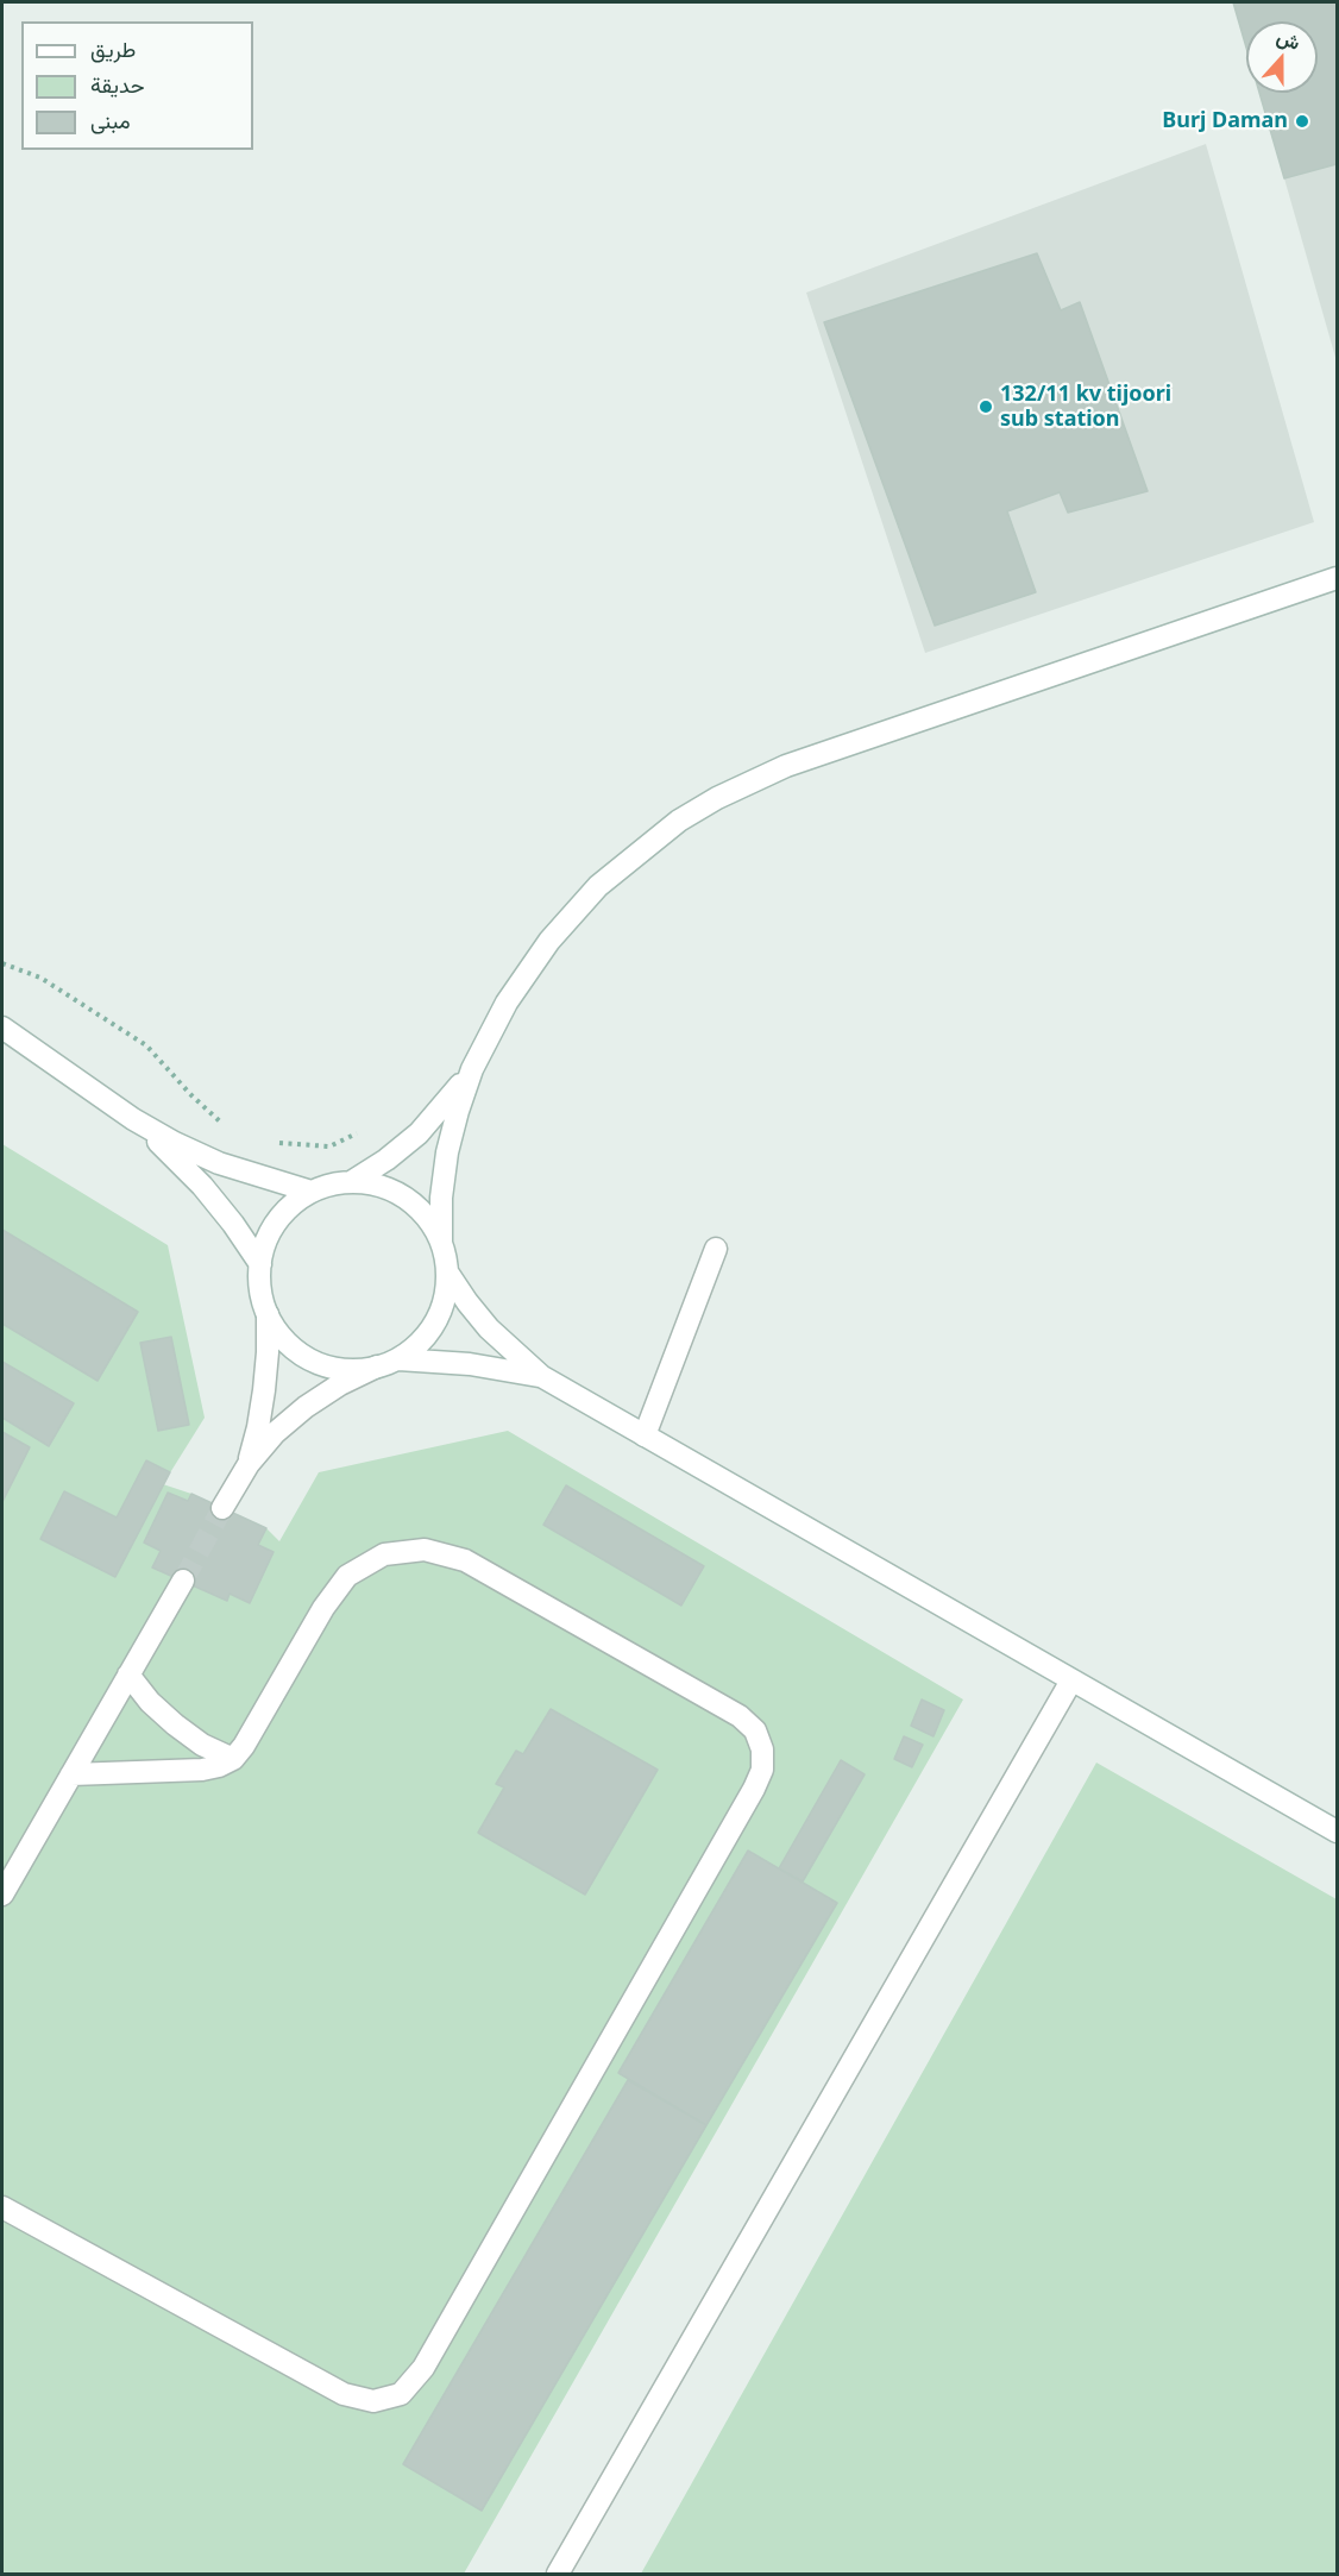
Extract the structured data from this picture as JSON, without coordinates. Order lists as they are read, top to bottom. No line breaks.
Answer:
{"places":["Burj Daman","132/11 kv tijoori sub station"],"legend":["طريق","حديقة","مبنى"],"north":"top"}
